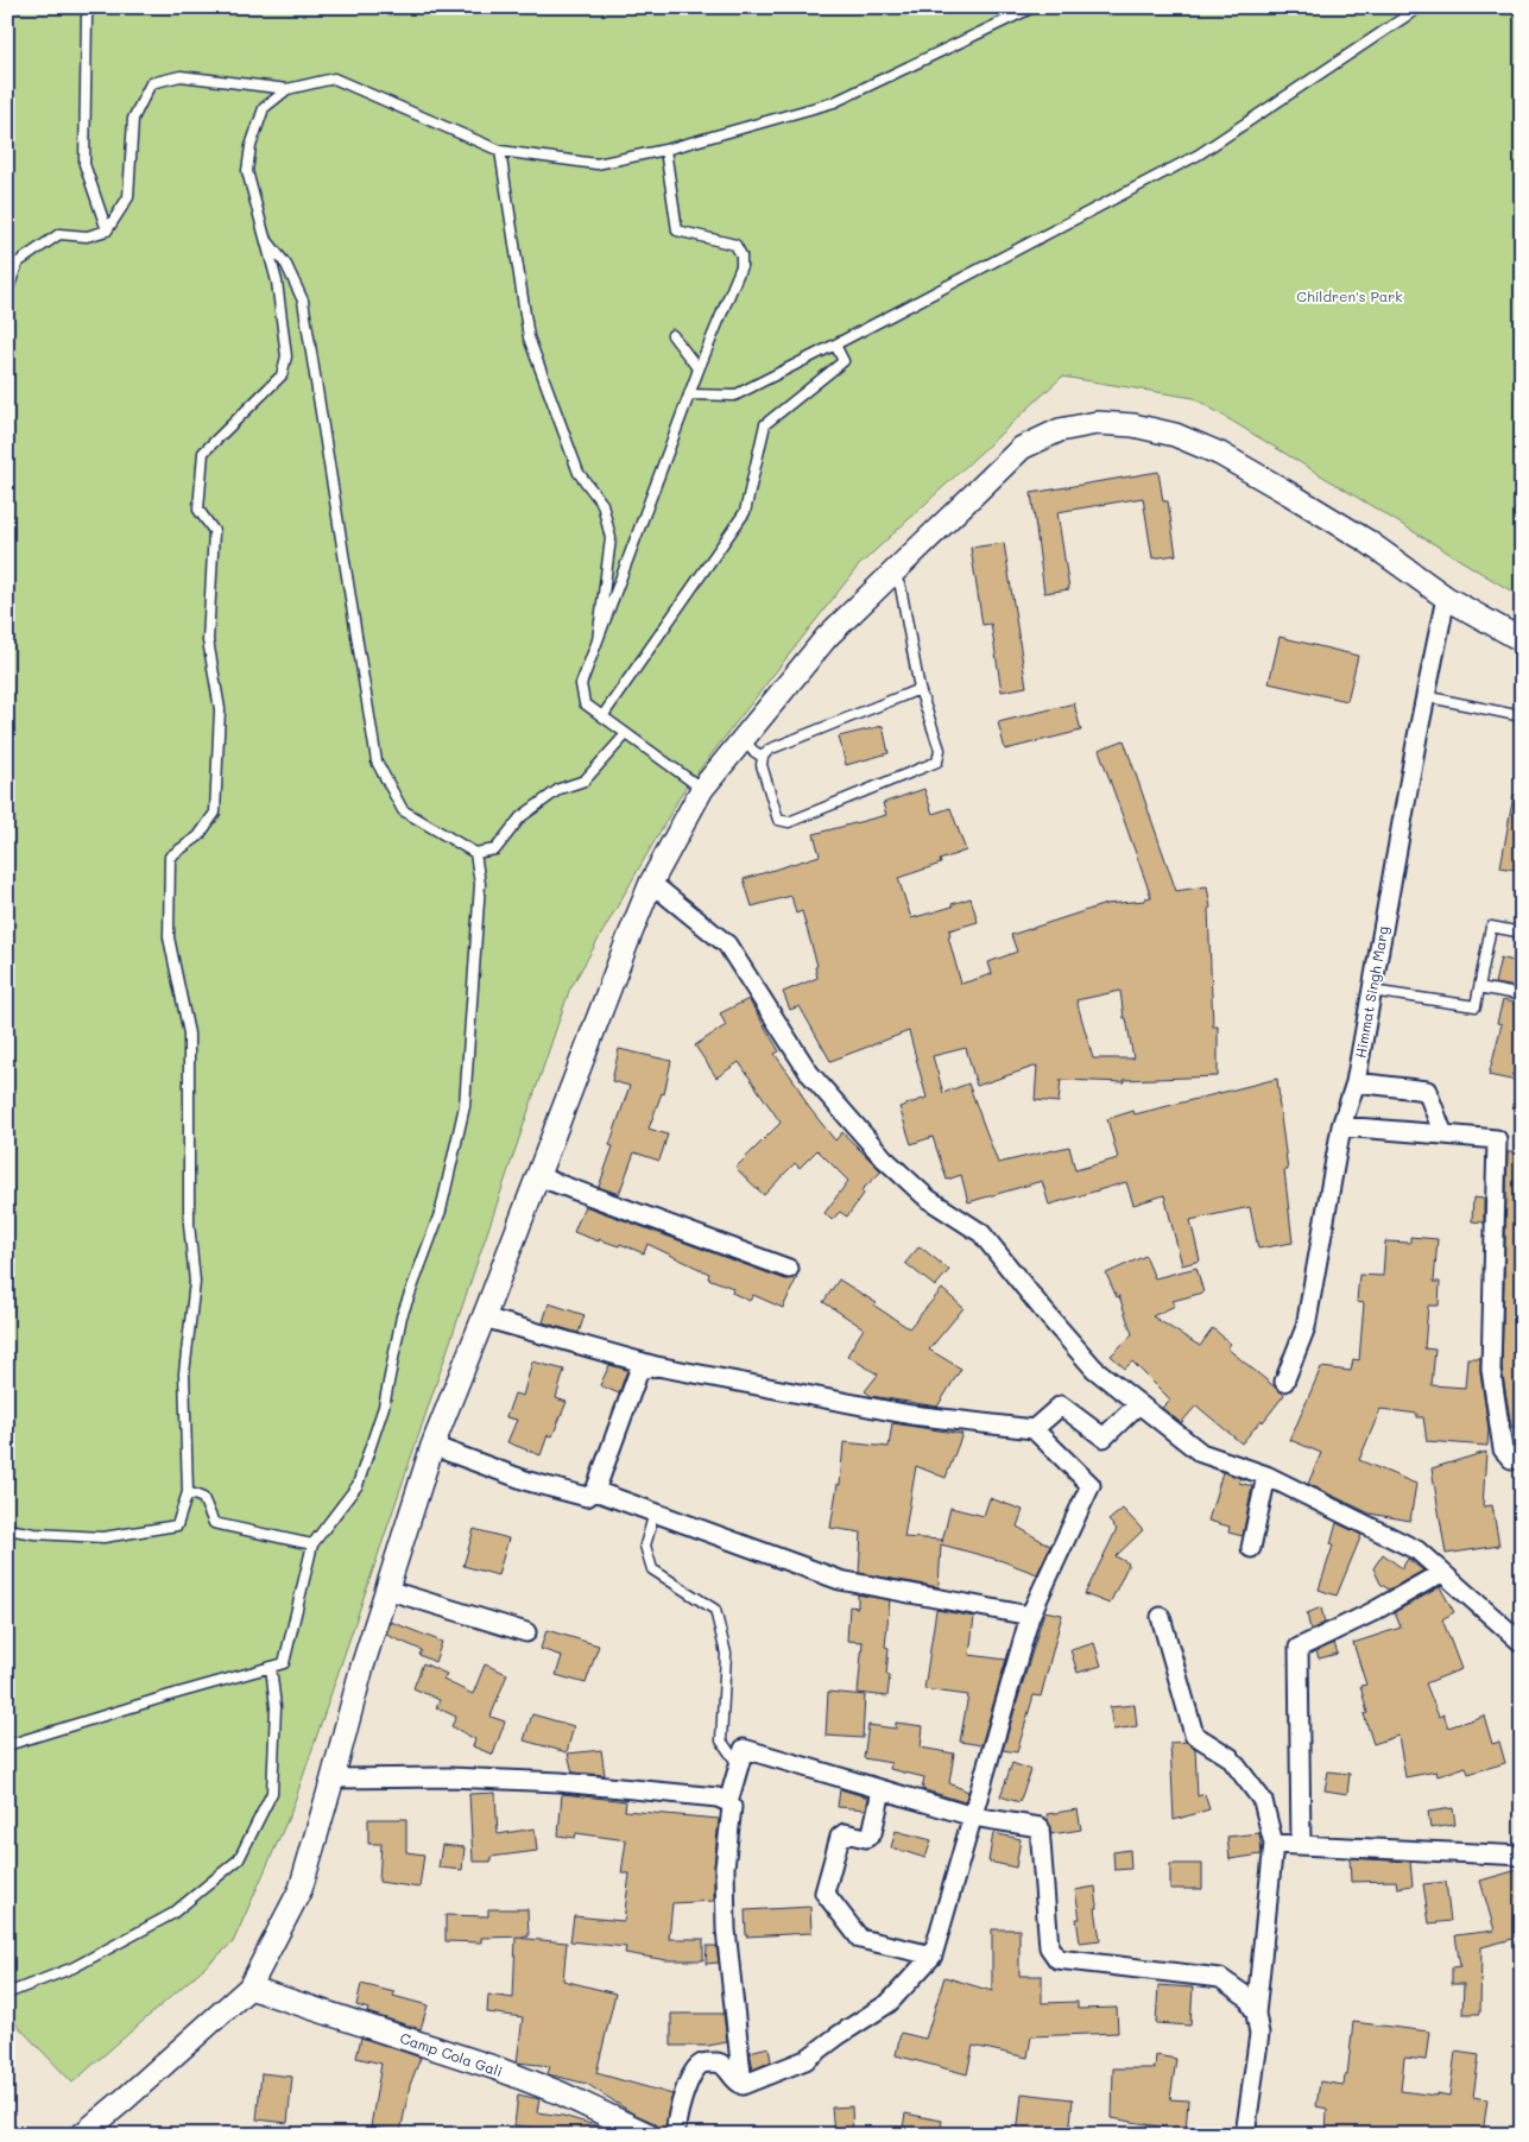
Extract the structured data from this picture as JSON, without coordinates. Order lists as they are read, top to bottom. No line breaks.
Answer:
{"streets":{"street":["Himmat Singh Marg","Camp Cola Gali"]},"parks":["Children's Park"]}
